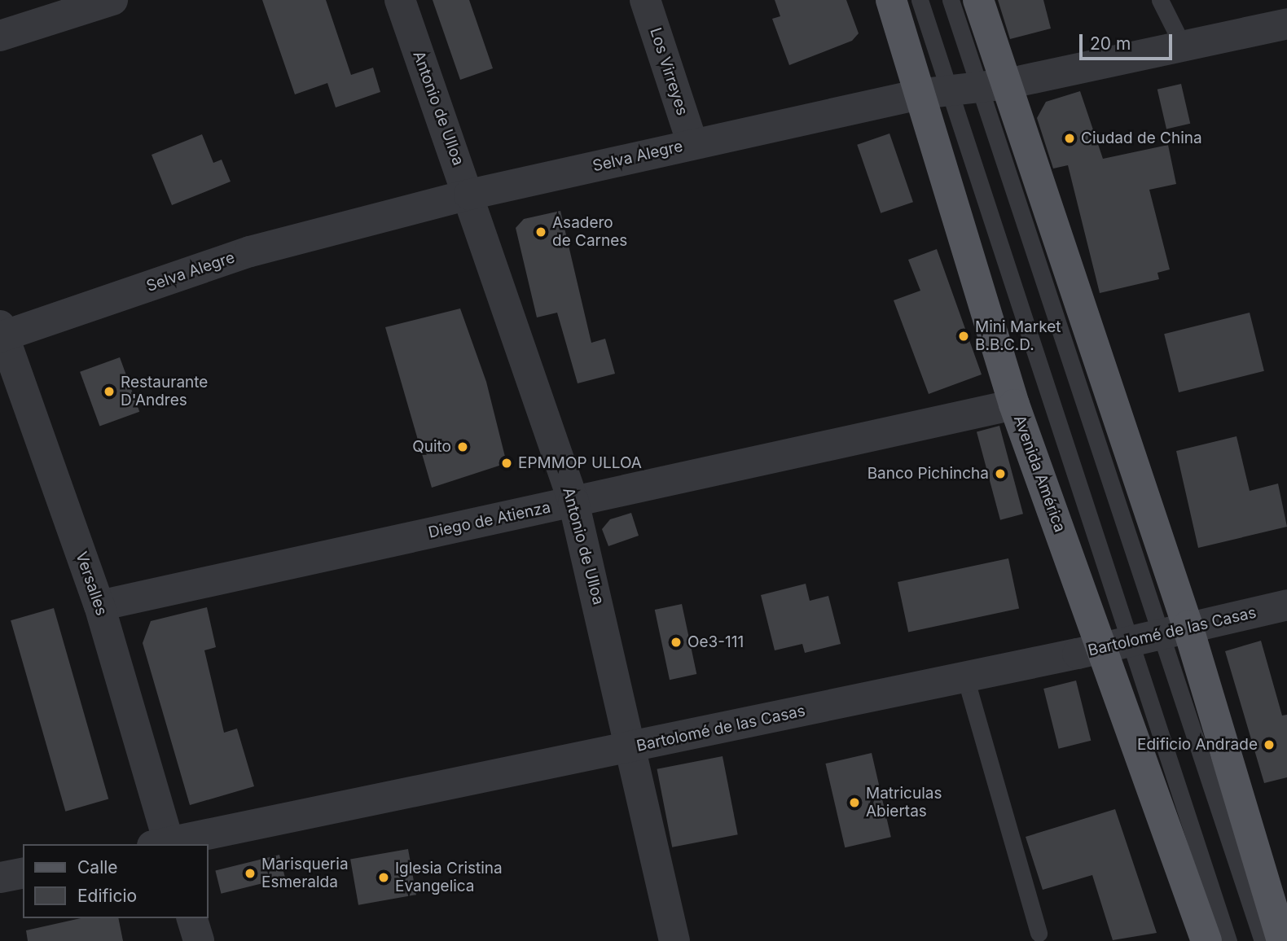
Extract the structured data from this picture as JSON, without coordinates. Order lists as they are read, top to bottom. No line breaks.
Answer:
{"streets":{"main road":["Avenida América"],"street":["Los Virreyes","Antonio de Ulloa","Selva Alegre","Diego de Atienza","Versalles","Bartolomé de las Casas"]},"crossings":[["Los Virreyes","Selva Alegre"],["Antonio de Ulloa","Selva Alegre"],["Antonio de Ulloa","Diego de Atienza"],["Antonio de Ulloa","Bartolomé de las Casas"],["Selva Alegre","Avenida América"],["Selva Alegre","Versalles"],["Avenida América","Diego de Atienza"],["Avenida América","Bartolomé de las Casas"],["Diego de Atienza","Versalles"],["Versalles","Bartolomé de las Casas"]],"places":["Ciudad de China","Asadero de Carnes","Mini Market B.B.C.D.","Restaurante D'Andres","Quito","EPMMOP ULLOA","Banco Pichincha","Oe3-111","Edificio Andrade","Matriculas Abiertas","Marisqueria Esmeralda","Iglesia Cristina Evangelica"],"legend":["Calle","Edificio"],"scale_bar":"20 m"}
